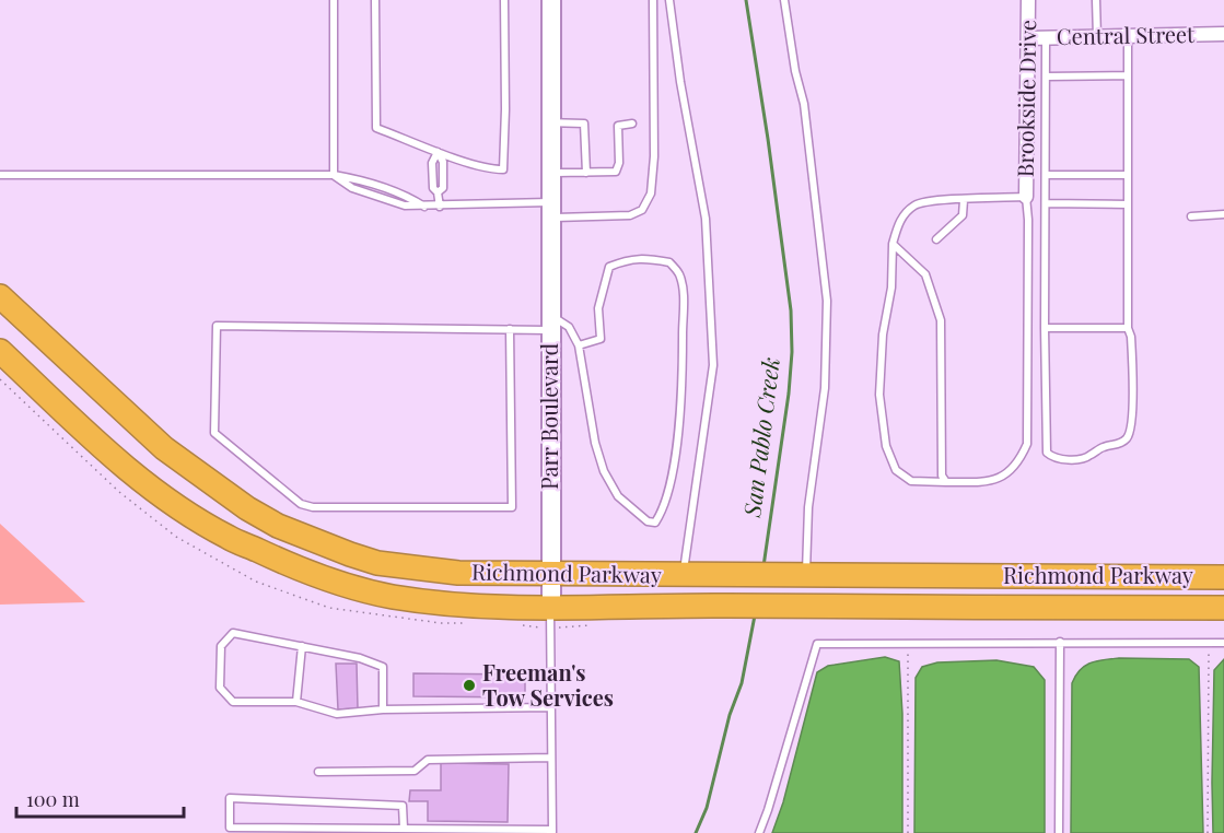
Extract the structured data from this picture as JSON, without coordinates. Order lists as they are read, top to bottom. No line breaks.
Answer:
{"streets":{"highway":["Richmond Parkway"],"street":["Central Street","Brookside Drive","Parr Boulevard"]},"crossings":[["Central Street","Brookside Drive"],["Parr Boulevard","Richmond Parkway"]],"water":["San Pablo Creek"],"places":["Freeman's Tow Services"],"scale_bar":"100 m"}
